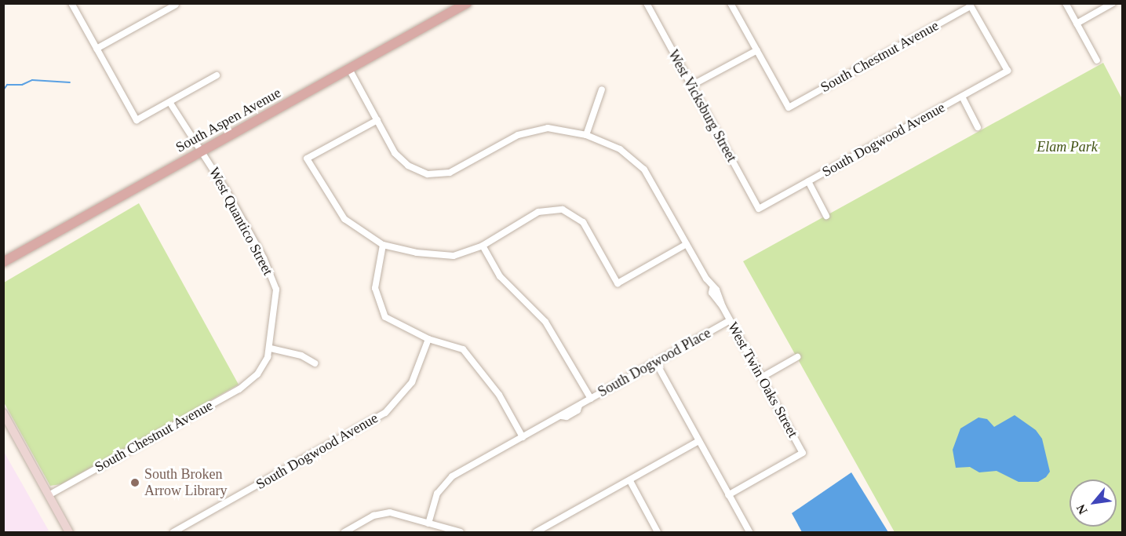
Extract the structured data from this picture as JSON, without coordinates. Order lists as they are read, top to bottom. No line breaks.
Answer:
{"streets":{"main road":["South Aspen Avenue"],"street":["South Chestnut Avenue","West Vicksburg Street","South Dogwood Avenue","West Quantico Street","South Dogwood Place","West Twin Oaks Street"]},"crossings":[["South Chestnut Avenue","South Dogwood Avenue"],["South Chestnut Avenue","West Quantico Street"],["West Vicksburg Street","South Dogwood Avenue"],["South Aspen Avenue","West Quantico Street"],["South Aspen Avenue","West Twin Oaks Street"],["South Dogwood Place","West Twin Oaks Street"]],"parks":["Elam Park"],"places":["South Broken Arrow Library"],"north":"bottom left"}
